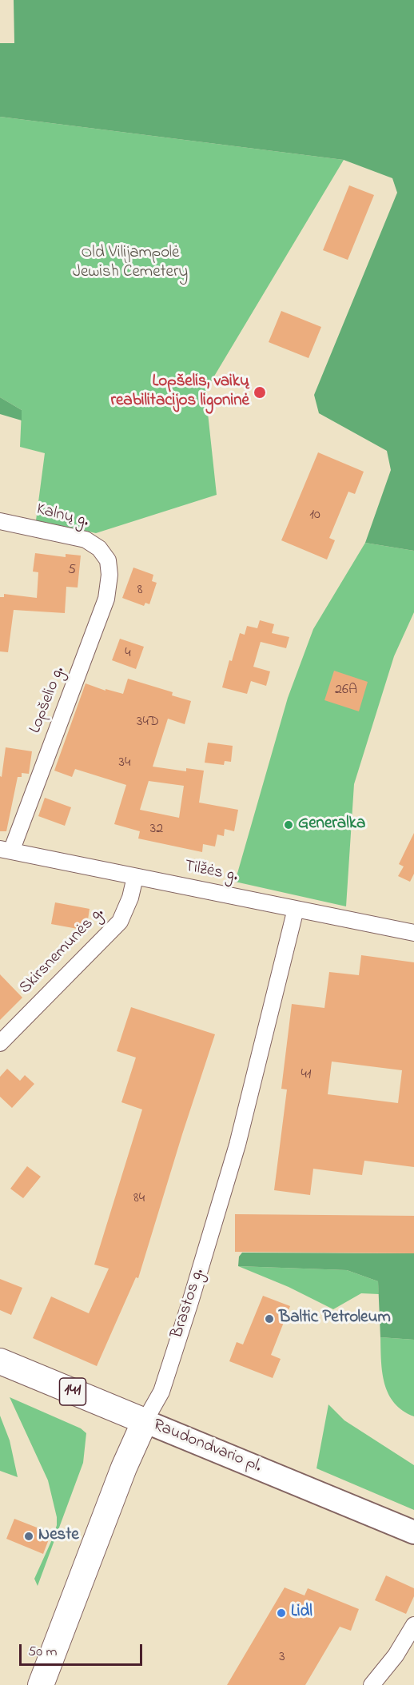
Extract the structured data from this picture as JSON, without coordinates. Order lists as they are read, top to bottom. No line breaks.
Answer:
{"streets":{"main road":["Brastos g.","141","Raudondvario pl."],"street":["Kalnų g.","Lopšelio g.","Tilžės g.","Skirsnemunės g."]},"crossings":[["Kalnų g.","Lopšelio g."],["Lopšelio g.","Tilžės g."],["Tilžės g.","Skirsnemunės g."],["Tilžės g.","Brastos g."],["Brastos g.","Raudondvario pl."]],"parks":["Old Vilijampolė Jewish Cemetery"],"places":["Lopšelis, vaikų reabilitacijos ligoninė","Generalka","Baltic Petroleum","Neste","Lidl"],"house_numbers":["10","5","8","4","26A","34D","34","32","41","84","3"],"scale_bar":"50 m"}
